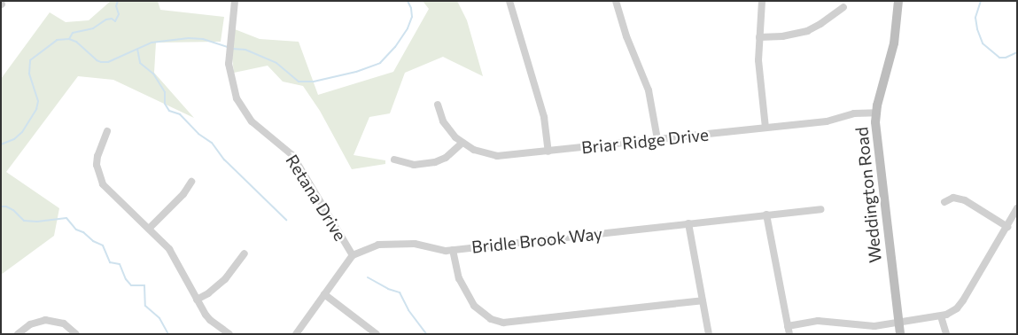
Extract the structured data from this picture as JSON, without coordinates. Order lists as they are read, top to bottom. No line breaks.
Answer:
{"streets":{"main road":["Weddington Road"],"street":["Briar Ridge Drive","Retana Drive","Bridle Brook Way"]},"crossings":[["Briar Ridge Drive","Weddington Road"],["Retana Drive","Bridle Brook Way"]]}
